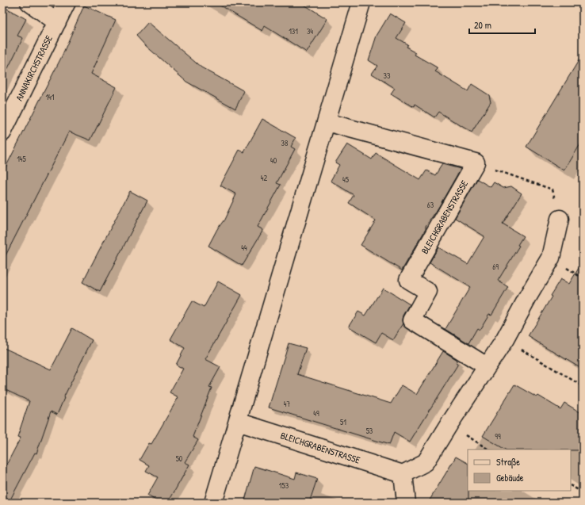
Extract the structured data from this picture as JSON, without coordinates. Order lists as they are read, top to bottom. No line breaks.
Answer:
{"streets":{"street":["ANNAKIRCHSTRASSE","BLEICHGRABENSTRASSE"]},"house_numbers":["131","34","33","141","38","145","40","42","45","63","44","69","47","49","51","53","99","50","153"],"legend":["Straße","Gebäude"],"scale_bar":"20 m"}
